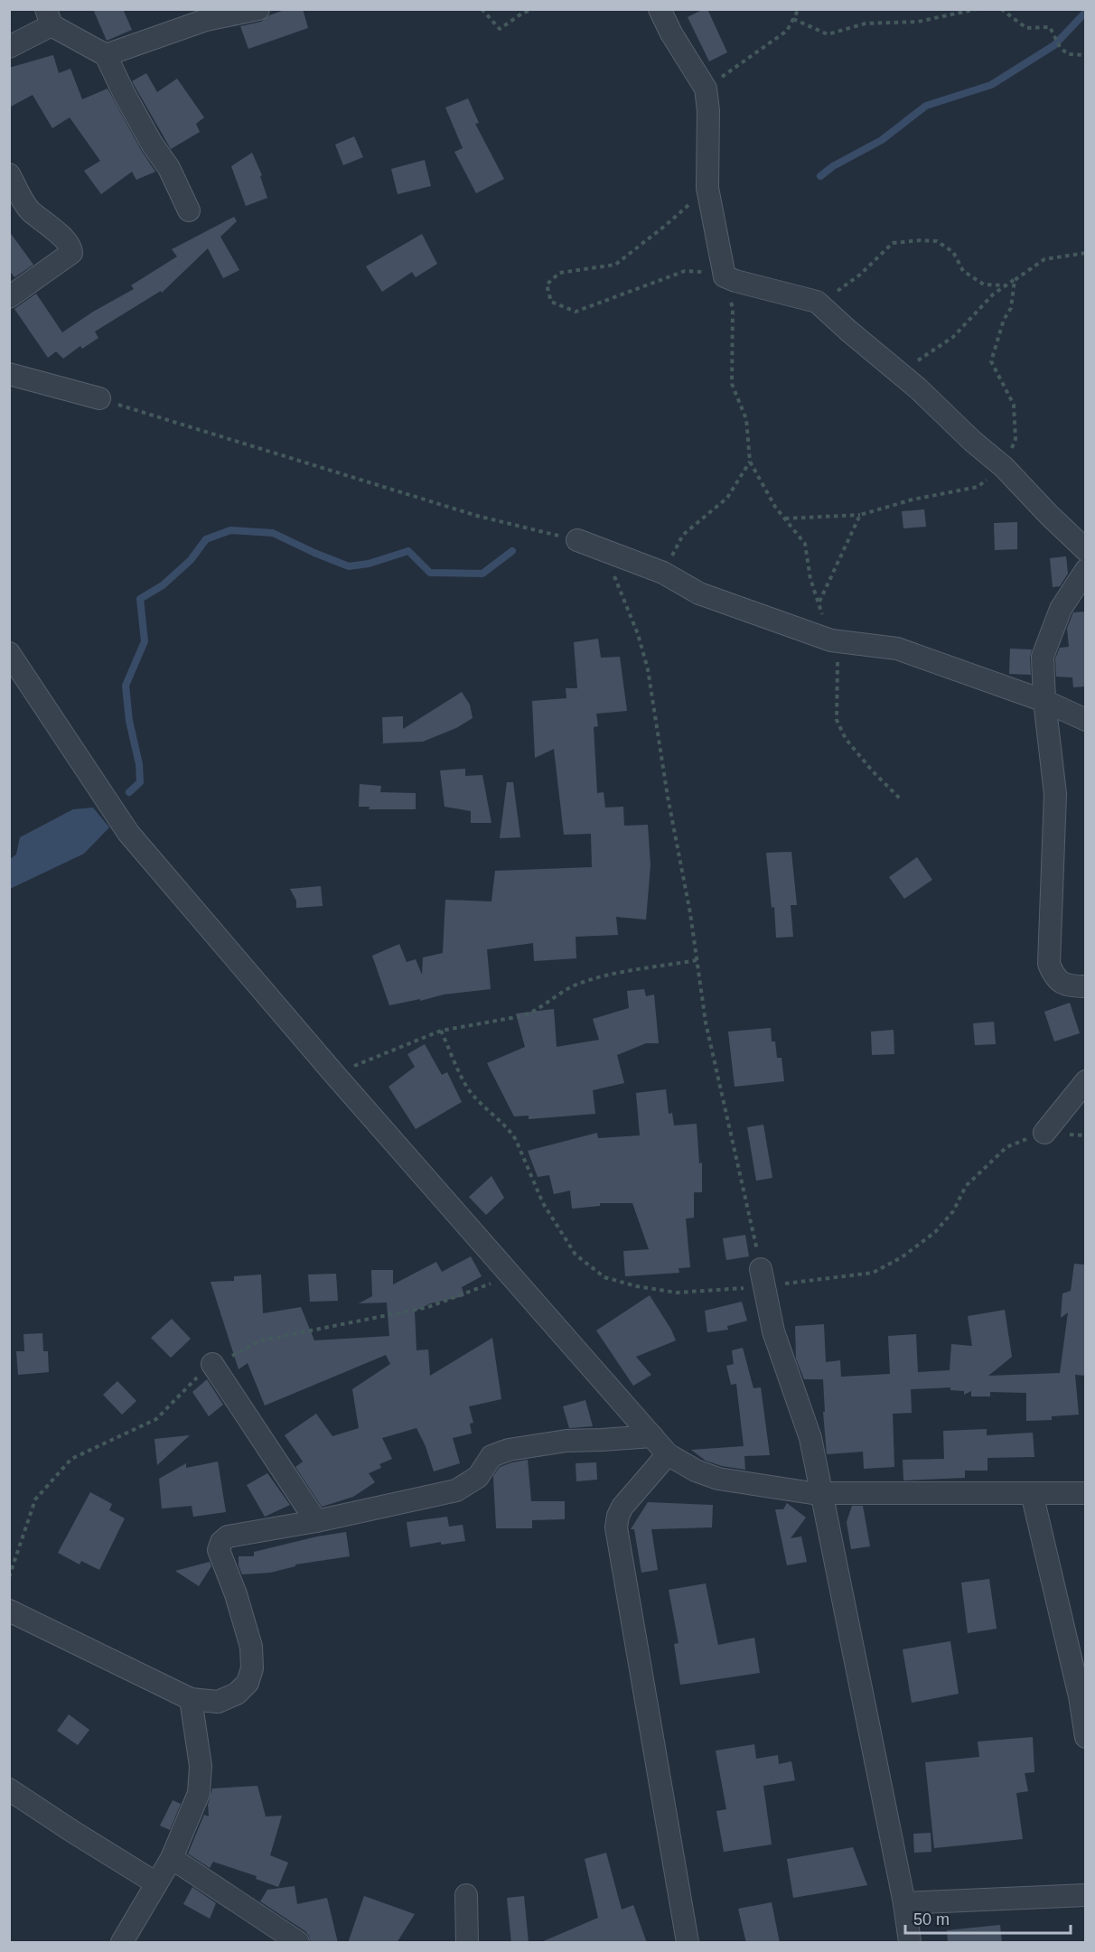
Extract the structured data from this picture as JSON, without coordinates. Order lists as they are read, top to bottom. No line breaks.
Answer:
{"scale_bar":"50 m"}
